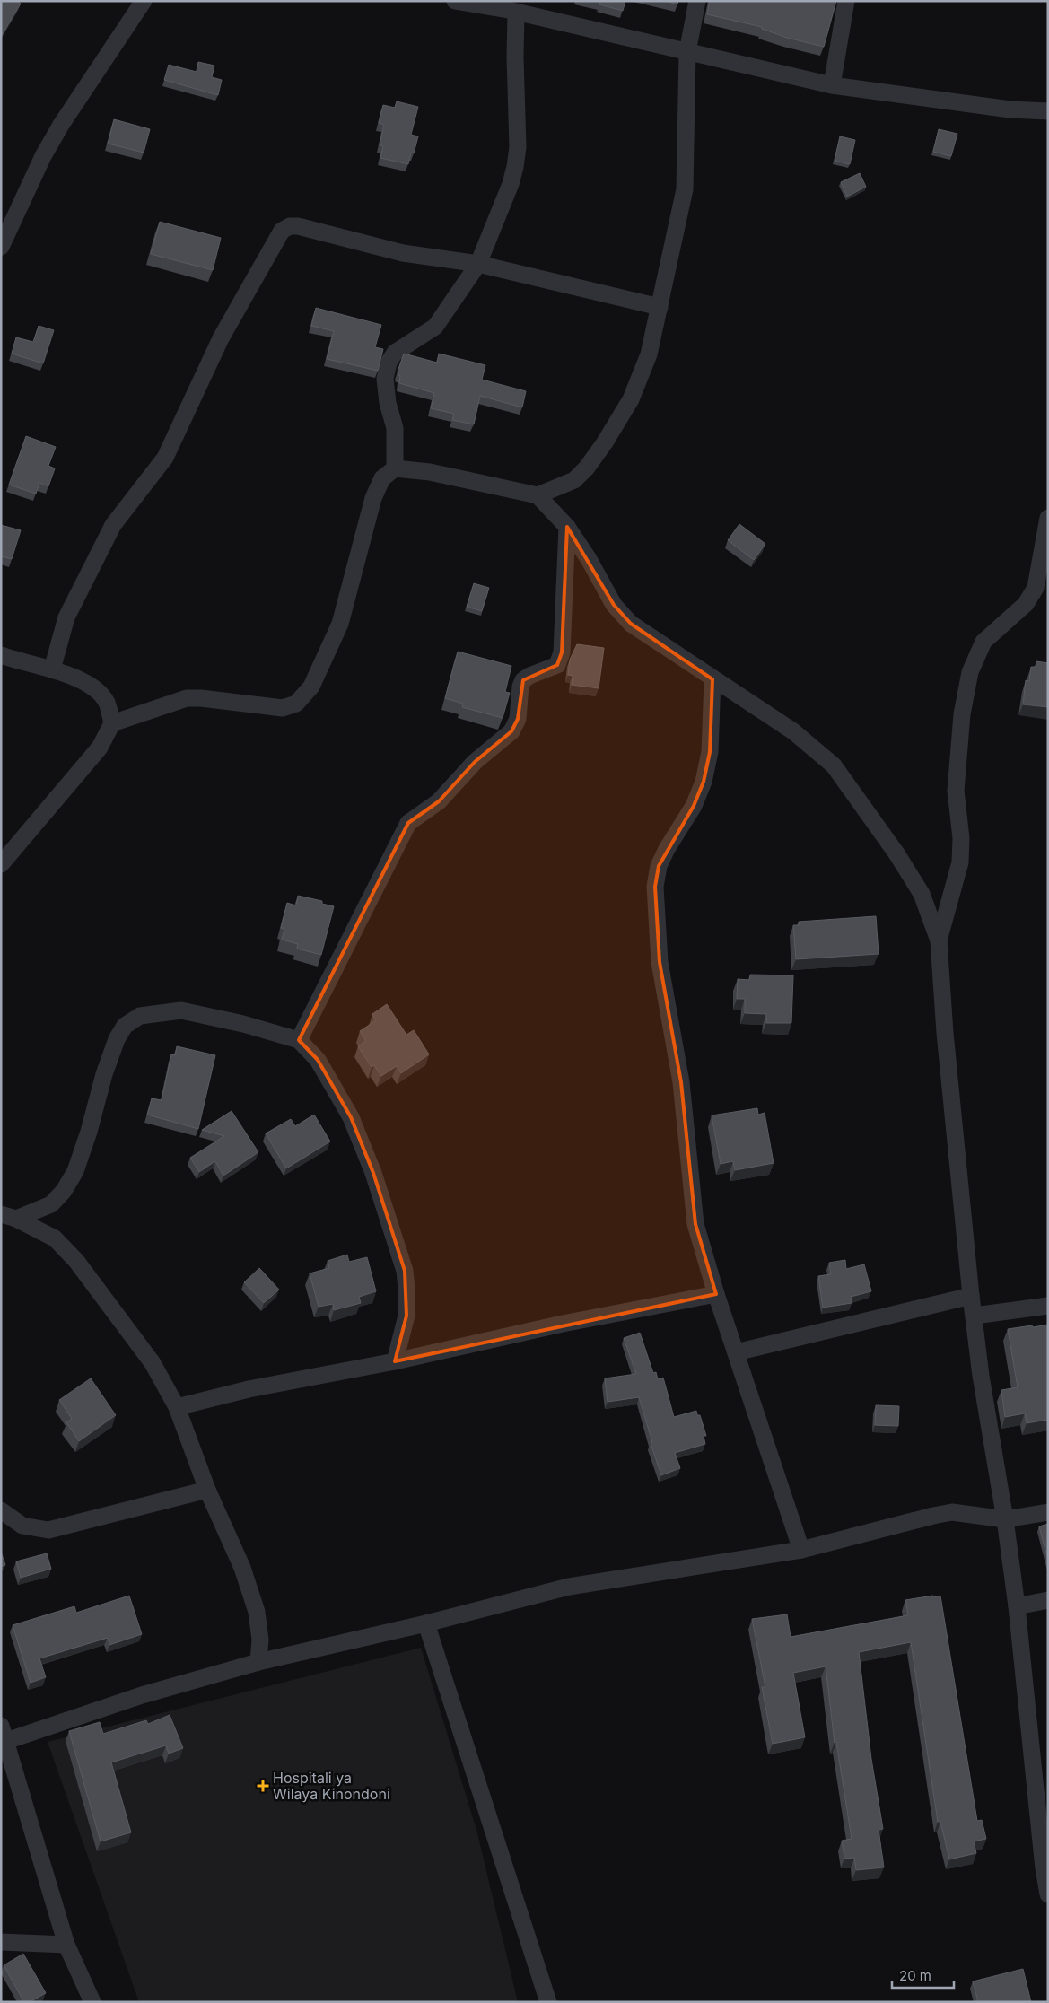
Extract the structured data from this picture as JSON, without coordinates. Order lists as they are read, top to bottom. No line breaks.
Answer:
{"places":{"health":["Hospitali ya Wilaya Kinondoni"]},"scale_bar":"20 m"}
